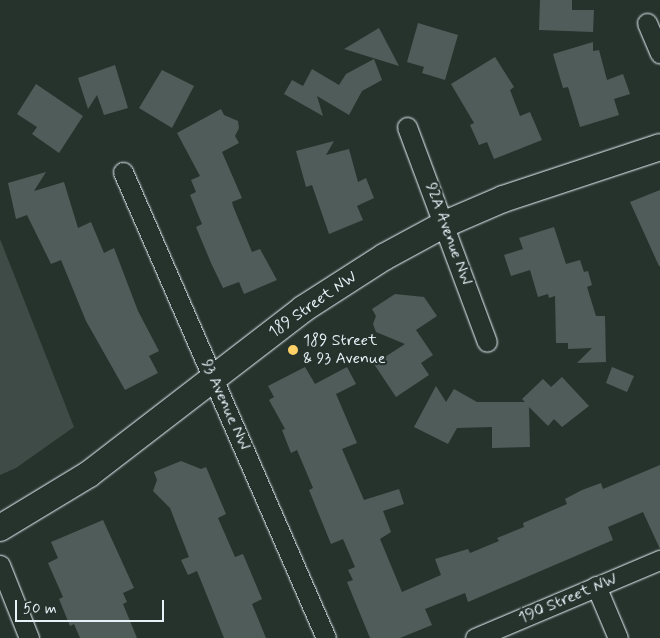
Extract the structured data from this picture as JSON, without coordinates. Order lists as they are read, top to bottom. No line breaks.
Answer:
{"streets":{"street":["92A Avenue NW","189 Street NW","93 Avenue NW","190 Street NW"]},"crossings":[["92A Avenue NW","189 Street NW"],["189 Street NW","93 Avenue NW"]],"places":["189 Street & 93 Avenue"],"scale_bar":"50 m"}
